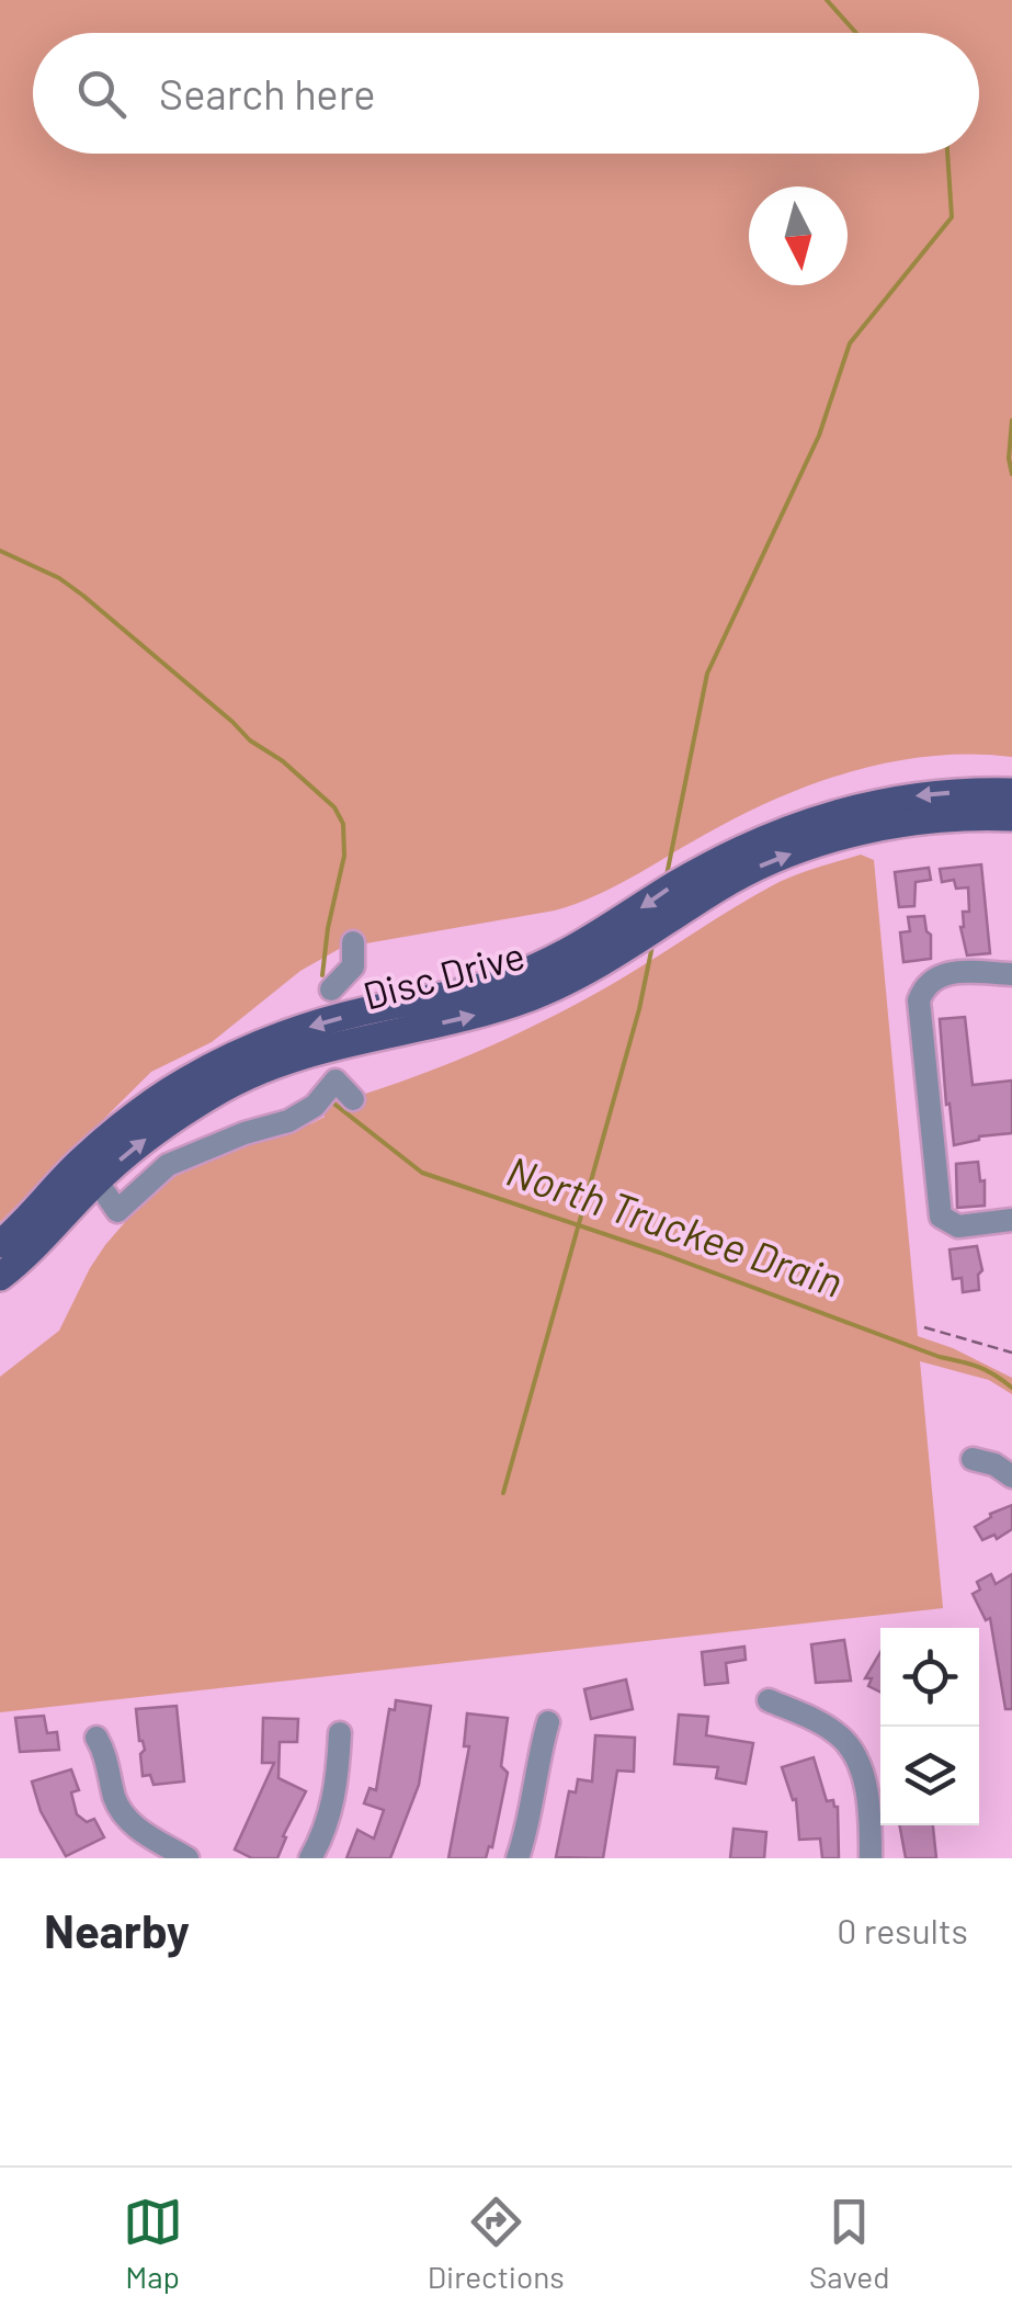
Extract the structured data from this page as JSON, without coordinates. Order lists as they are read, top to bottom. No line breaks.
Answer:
{"streets":{"main road":["Disc Drive"]},"water":["North Truckee Drain"],"north":"bottom","page":{"search":"Search here","heading":["Nearby","0 results"],"nav":["Map","Directions","Saved"]}}
